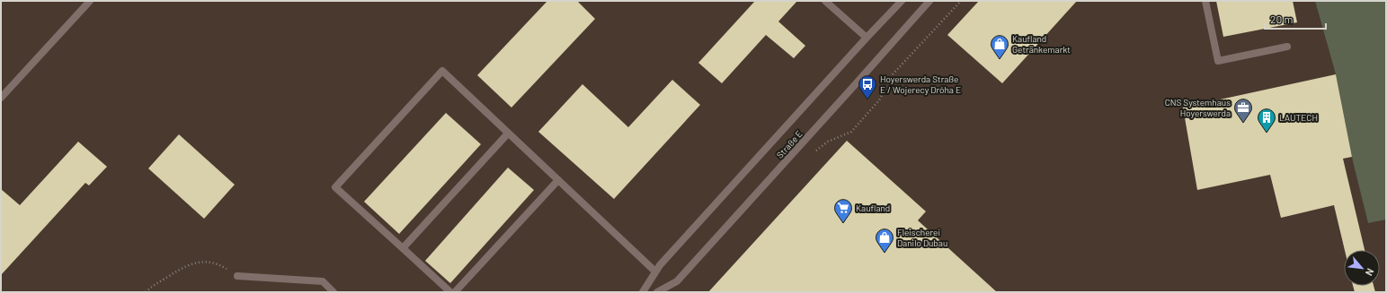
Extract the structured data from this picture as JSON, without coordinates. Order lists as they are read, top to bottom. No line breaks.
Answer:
{"streets":{"street":["Straße E"]},"places":{"shop":["Kaufland Getränkemarkt","Fleischerei Danilo Dubau"],"bus stop":["Hoyerswerda Straße E / Wojerecy Dróha E"],"office":["CNS Systemhaus Hoyerswerda"],"building":["LAUTECH"],"supermarket":["Kaufland"]},"scale_bar":"20 m","north":"bottom right"}
